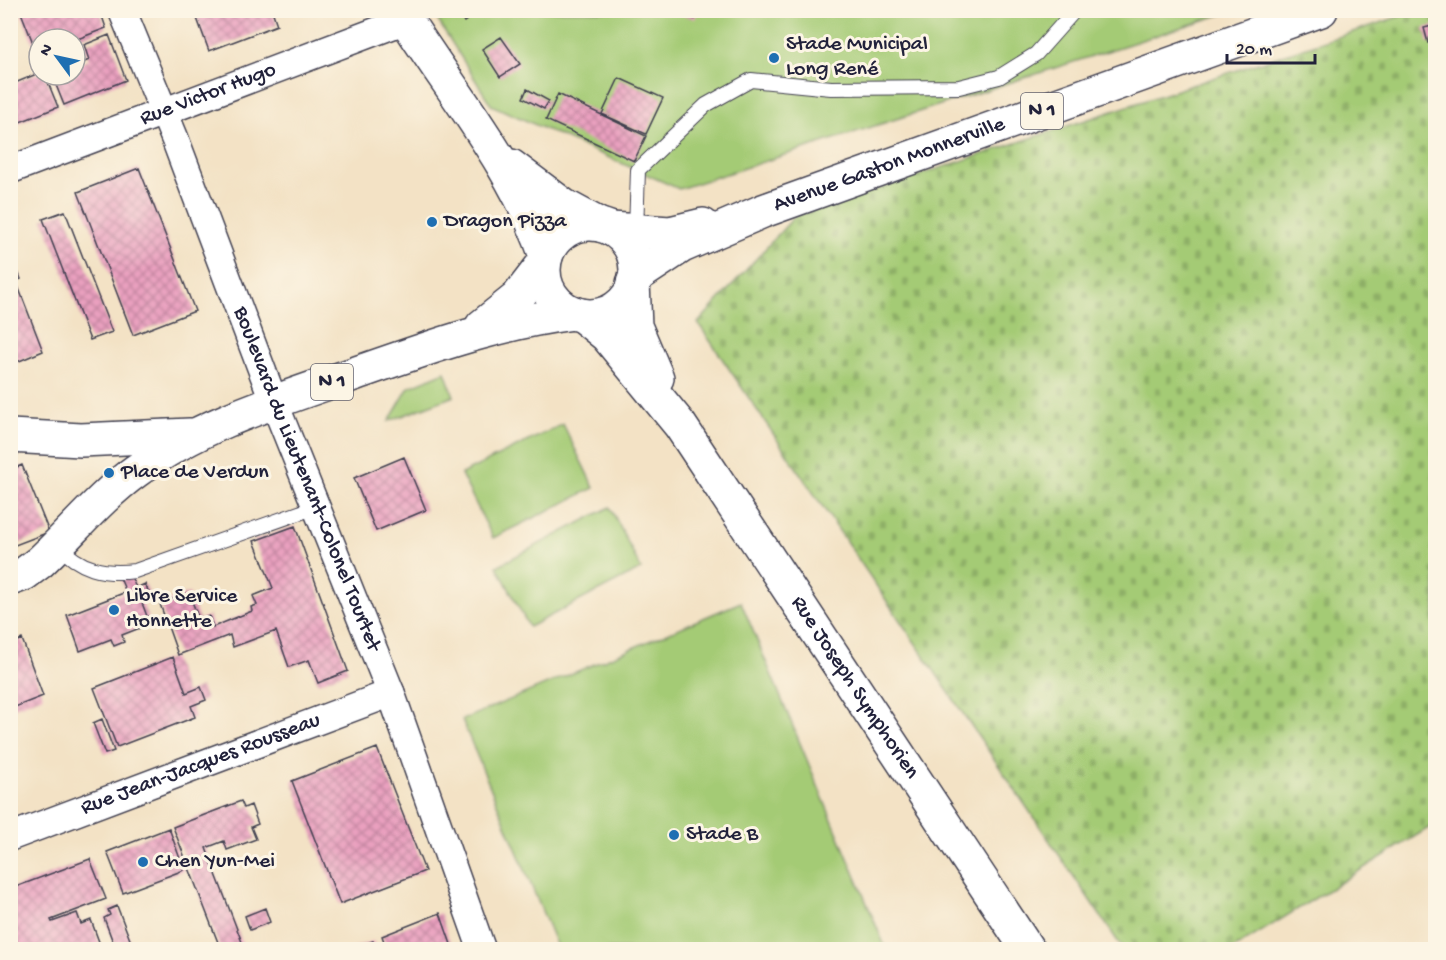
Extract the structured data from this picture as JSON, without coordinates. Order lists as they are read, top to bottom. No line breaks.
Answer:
{"streets":{"main road":["N 1","Avenue Gaston Monnerville","Rue Joseph Symphorien"],"street":["Rue Victor Hugo","Boulevard du Lieutenant-Colonel Tourtet","Rue Jean-Jacques Rousseau"]},"crossings":[["Rue Victor Hugo","Boulevard du Lieutenant-Colonel Tourtet"],["N 1","Avenue Gaston Monnerville"],["N 1","Boulevard du Lieutenant-Colonel Tourtet"],["N 1","Rue Joseph Symphorien"],["Avenue Gaston Monnerville","Rue Joseph Symphorien"],["Boulevard du Lieutenant-Colonel Tourtet","Rue Jean-Jacques Rousseau"]],"places":["Stade Municipal Long René","Dragon Pizza","Place de Verdun","Libre Service Honnette","Stade B","Chen Yun-Mei"],"scale_bar":"20 m","north":"top left"}
